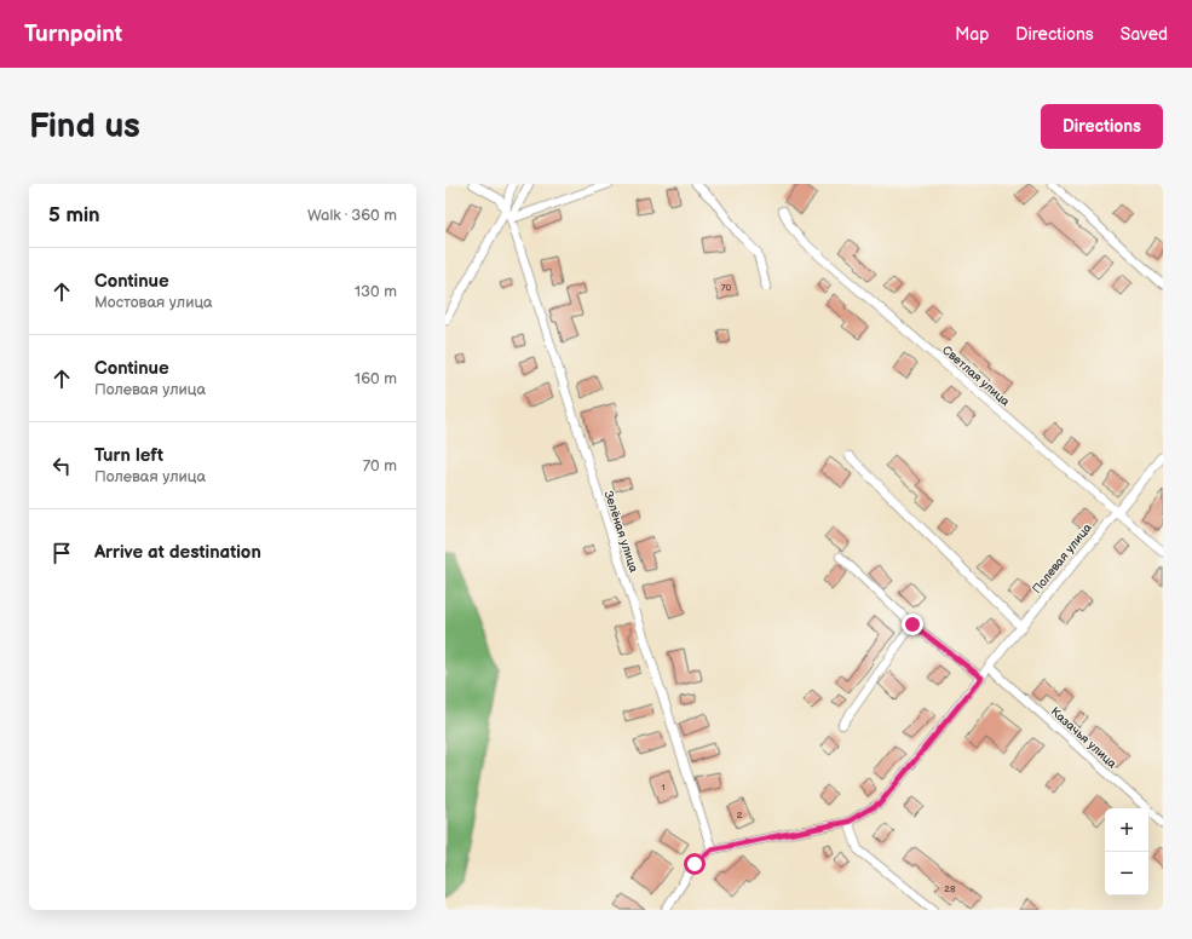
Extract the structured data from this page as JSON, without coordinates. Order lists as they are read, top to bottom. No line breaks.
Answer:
{"streets":{"street":["Светлая улица","Зелёная улица","Полевая улица","Казачья улица"]},"crossings":[["Светлая улица","Полевая улица"],["Зелёная улица","Полевая улица"],["Полевая улица","Казачья улица"]],"house_numbers":["70","1","2","28"],"page":{"header":"Turnpoint","nav":["Map","Directions","Saved"],"buttons":"Directions","title":"Find us","heading":["5 min","Walk · 360 m"],"list":[["Continue","Мостовая улица","130 m"],["Continue","Полевая улица","160 m"],["Turn left","Полевая улица","70 m"],"Arrive at destination"],"map_buttons":["+","−"]}}
